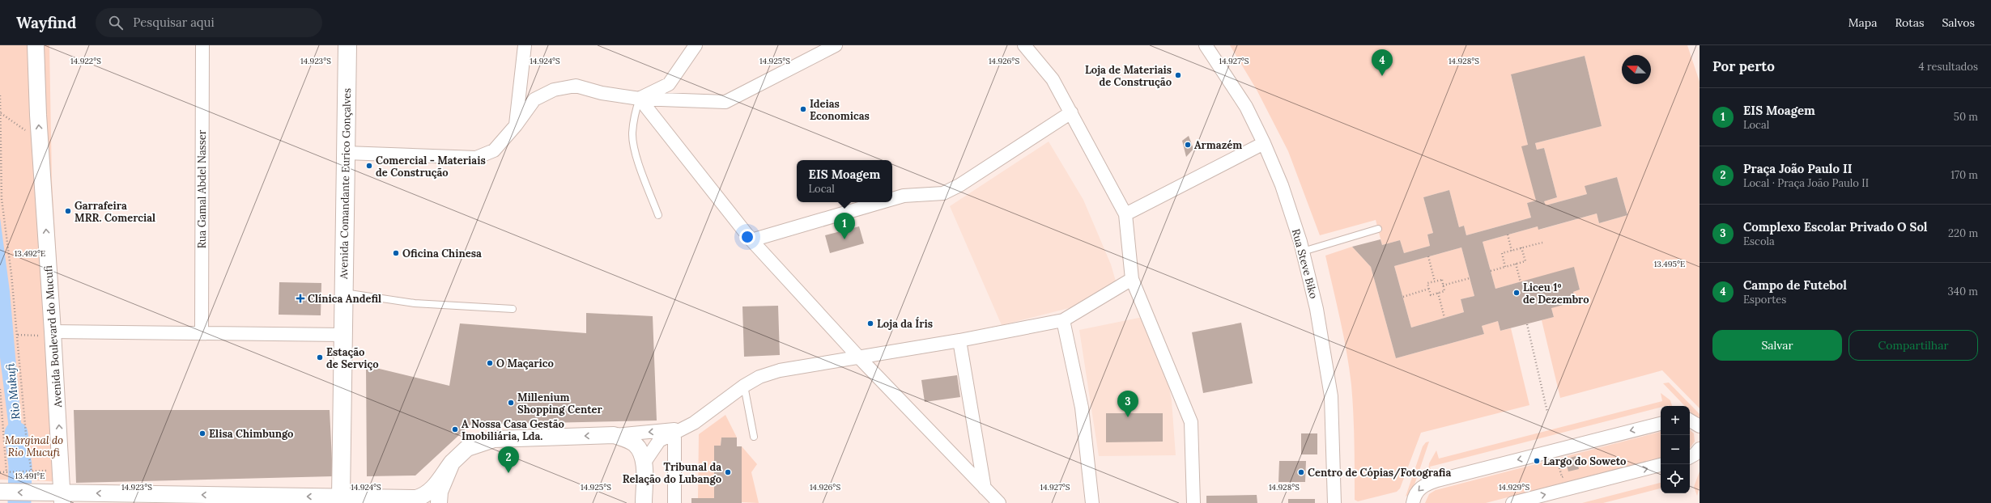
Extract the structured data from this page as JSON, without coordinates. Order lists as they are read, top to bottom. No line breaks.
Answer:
{"streets":{"main road":["Avenida Comandante Eurico Gonçalves"],"street":["Rua Gamal Abdel Nasser","Rua Steve Biko","Avenida Boulevard do Mucufi"]},"one_way":["Avenida Boulevard do Mucufi"],"water":["Rio Mukufi"],"parks":["Marginal do Rio Mucufi"],"places":{"other":["Loja de Materiais de Construção","Ideias Economicas","Armazém","Comercial - Materiais de Construção","Garrafeira MRR. Comercial","Oficina Chinesa","Liceu 1º de Dezembro","Loja da Íris","Estação de Serviço","O Maçarico","Millenium Shopping Center","A Nossa Casa Gestão Imobiliária, Lda.","Elisa Chimbungo","Largo do Soweto","Tribunal da Relação do Lubango","Centro de Cópias/Fotografia"],"health":["Clínica Andefil"]},"north":"left","page":{"header":"Wayfind","search":"Pesquisar aqui","nav":["Mapa","Rotas","Salvos"],"heading":["Por perto","4 resultados"],"pins":["4","1","3","2"],"list":[{"mark":"1","name":"EIS Moagem","note":"Local","value":"50 m"},{"mark":"2","name":"Praça João Paulo II","note":"Local · Praça João Paulo II","value":"170 m"},{"mark":"3","name":"Complexo Escolar Privado O Sol","note":"Escola","value":"220 m"},{"mark":"4","name":"Campo de Futebol","note":"Esportes","value":"340 m"}],"popup":["EIS Moagem","Local"],"buttons":["Salvar","Compartilhar"],"map_buttons":["+","−"]},"coordinates":["14.922°S","14.923°S","14.924°S","14.925°S","14.926°S","14.927°S","14.928°S","13.492°E","13.495°E","13.491°E","14.929°S"]}
